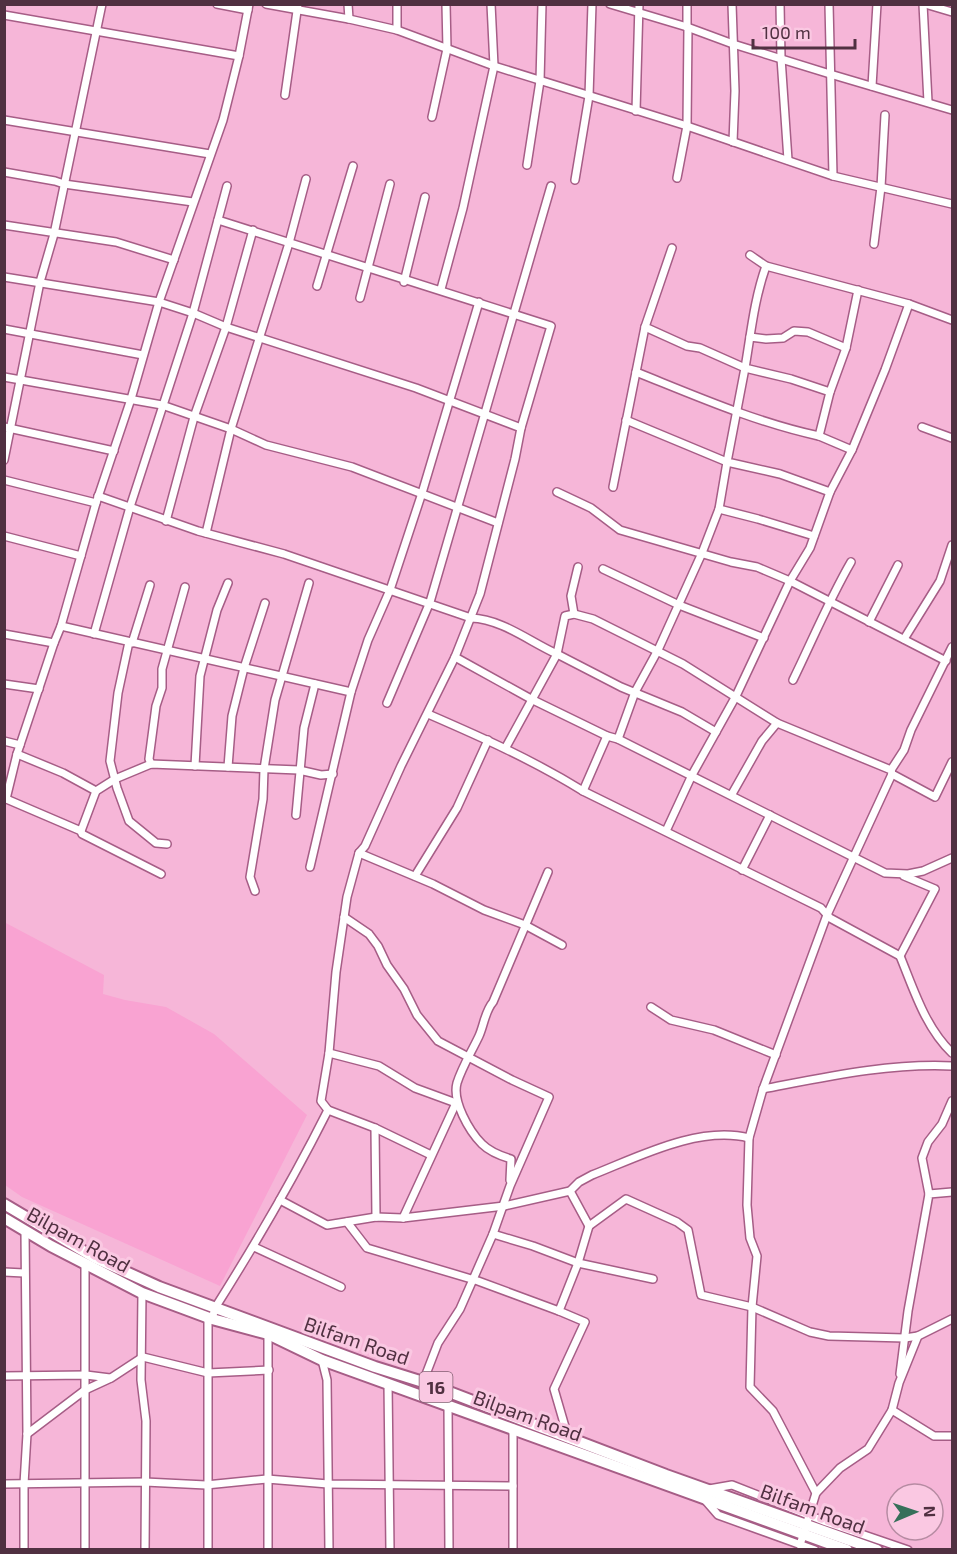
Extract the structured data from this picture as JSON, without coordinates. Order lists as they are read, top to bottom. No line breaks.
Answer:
{"streets":{"main road":["Bilpam Road","Bilfam Road","16"]},"crossings":[["Bilpam Road","Bilfam Road"],["Bilpam Road","16"]],"scale_bar":"100 m","north":"right"}
